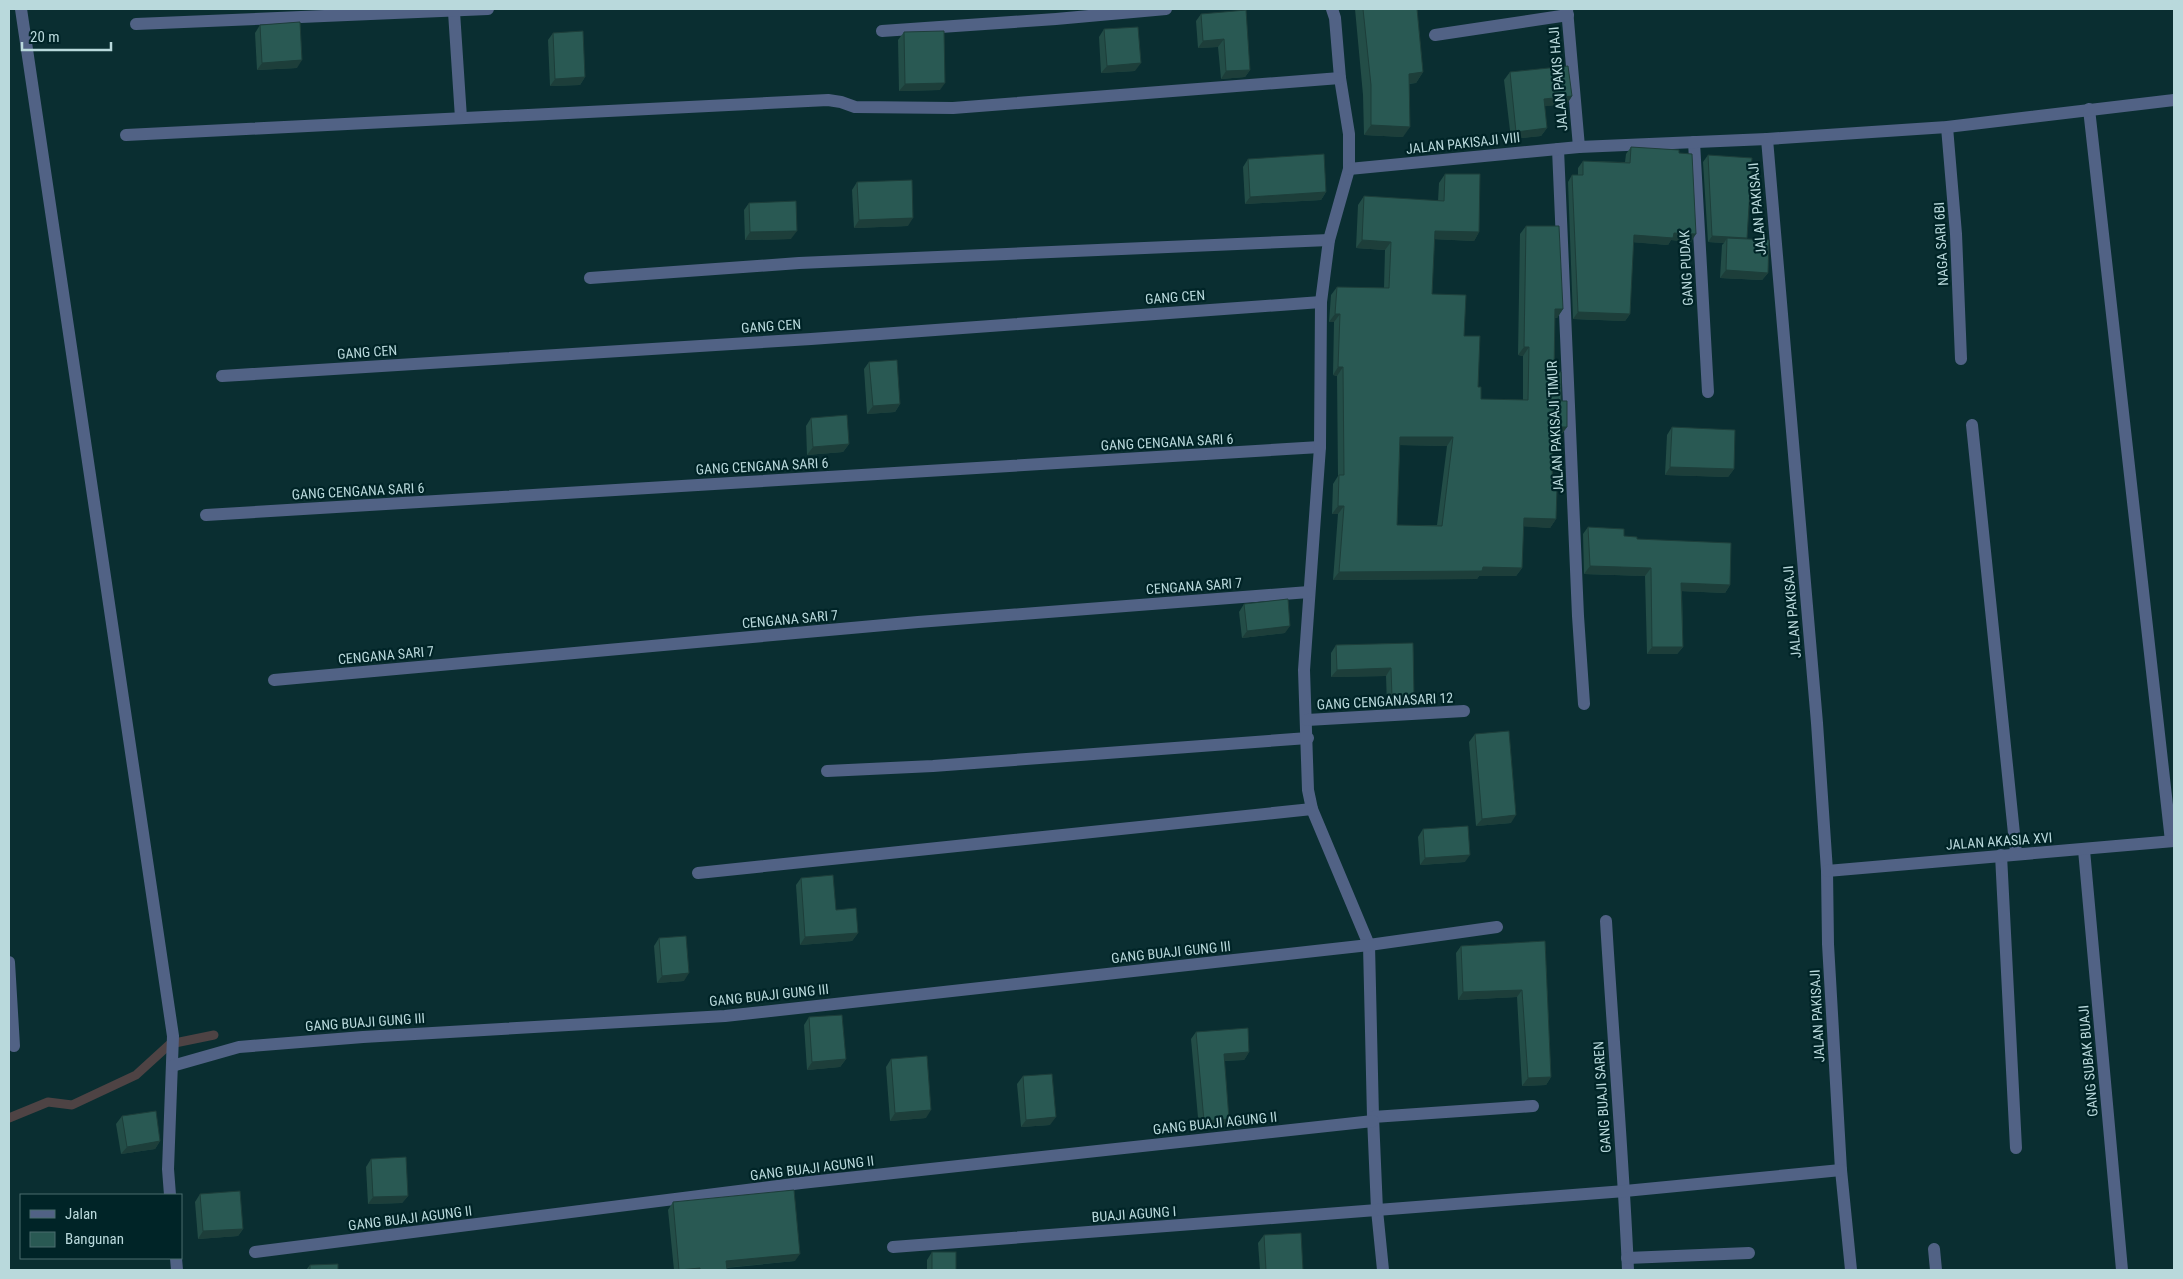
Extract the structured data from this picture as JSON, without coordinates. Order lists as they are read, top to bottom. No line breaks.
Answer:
{"streets":{"street":["JALAN PAKIS HAJI","JALAN PAKISAJI VIII","JALAN PAKISAJI","NAGA SARI 6BI","GANG PUDAK","GANG CEN","JALAN PAKISAJI TIMUR","GANG CENGANA SARI 6","CENGANA SARI 7","GANG CENGANASARI 12","JALAN AKASIA XVI","GANG BUAJI GUNG III","GANG SUBAK BUAJI","GANG BUAJI SAREN","GANG BUAJI AGUNG II","BUAJI AGUNG I"]},"crossings":[["JALAN PAKIS HAJI","JALAN PAKISAJI VIII"],["JALAN PAKISAJI VIII","JALAN PAKISAJI TIMUR"],["JALAN PAKISAJI","JALAN AKASIA XVI"],["JALAN PAKISAJI","BUAJI AGUNG I"],["JALAN AKASIA XVI","GANG SUBAK BUAJI"],["GANG BUAJI SAREN","BUAJI AGUNG I"]],"legend":["Jalan","Bangunan"],"scale_bar":"20 m"}
